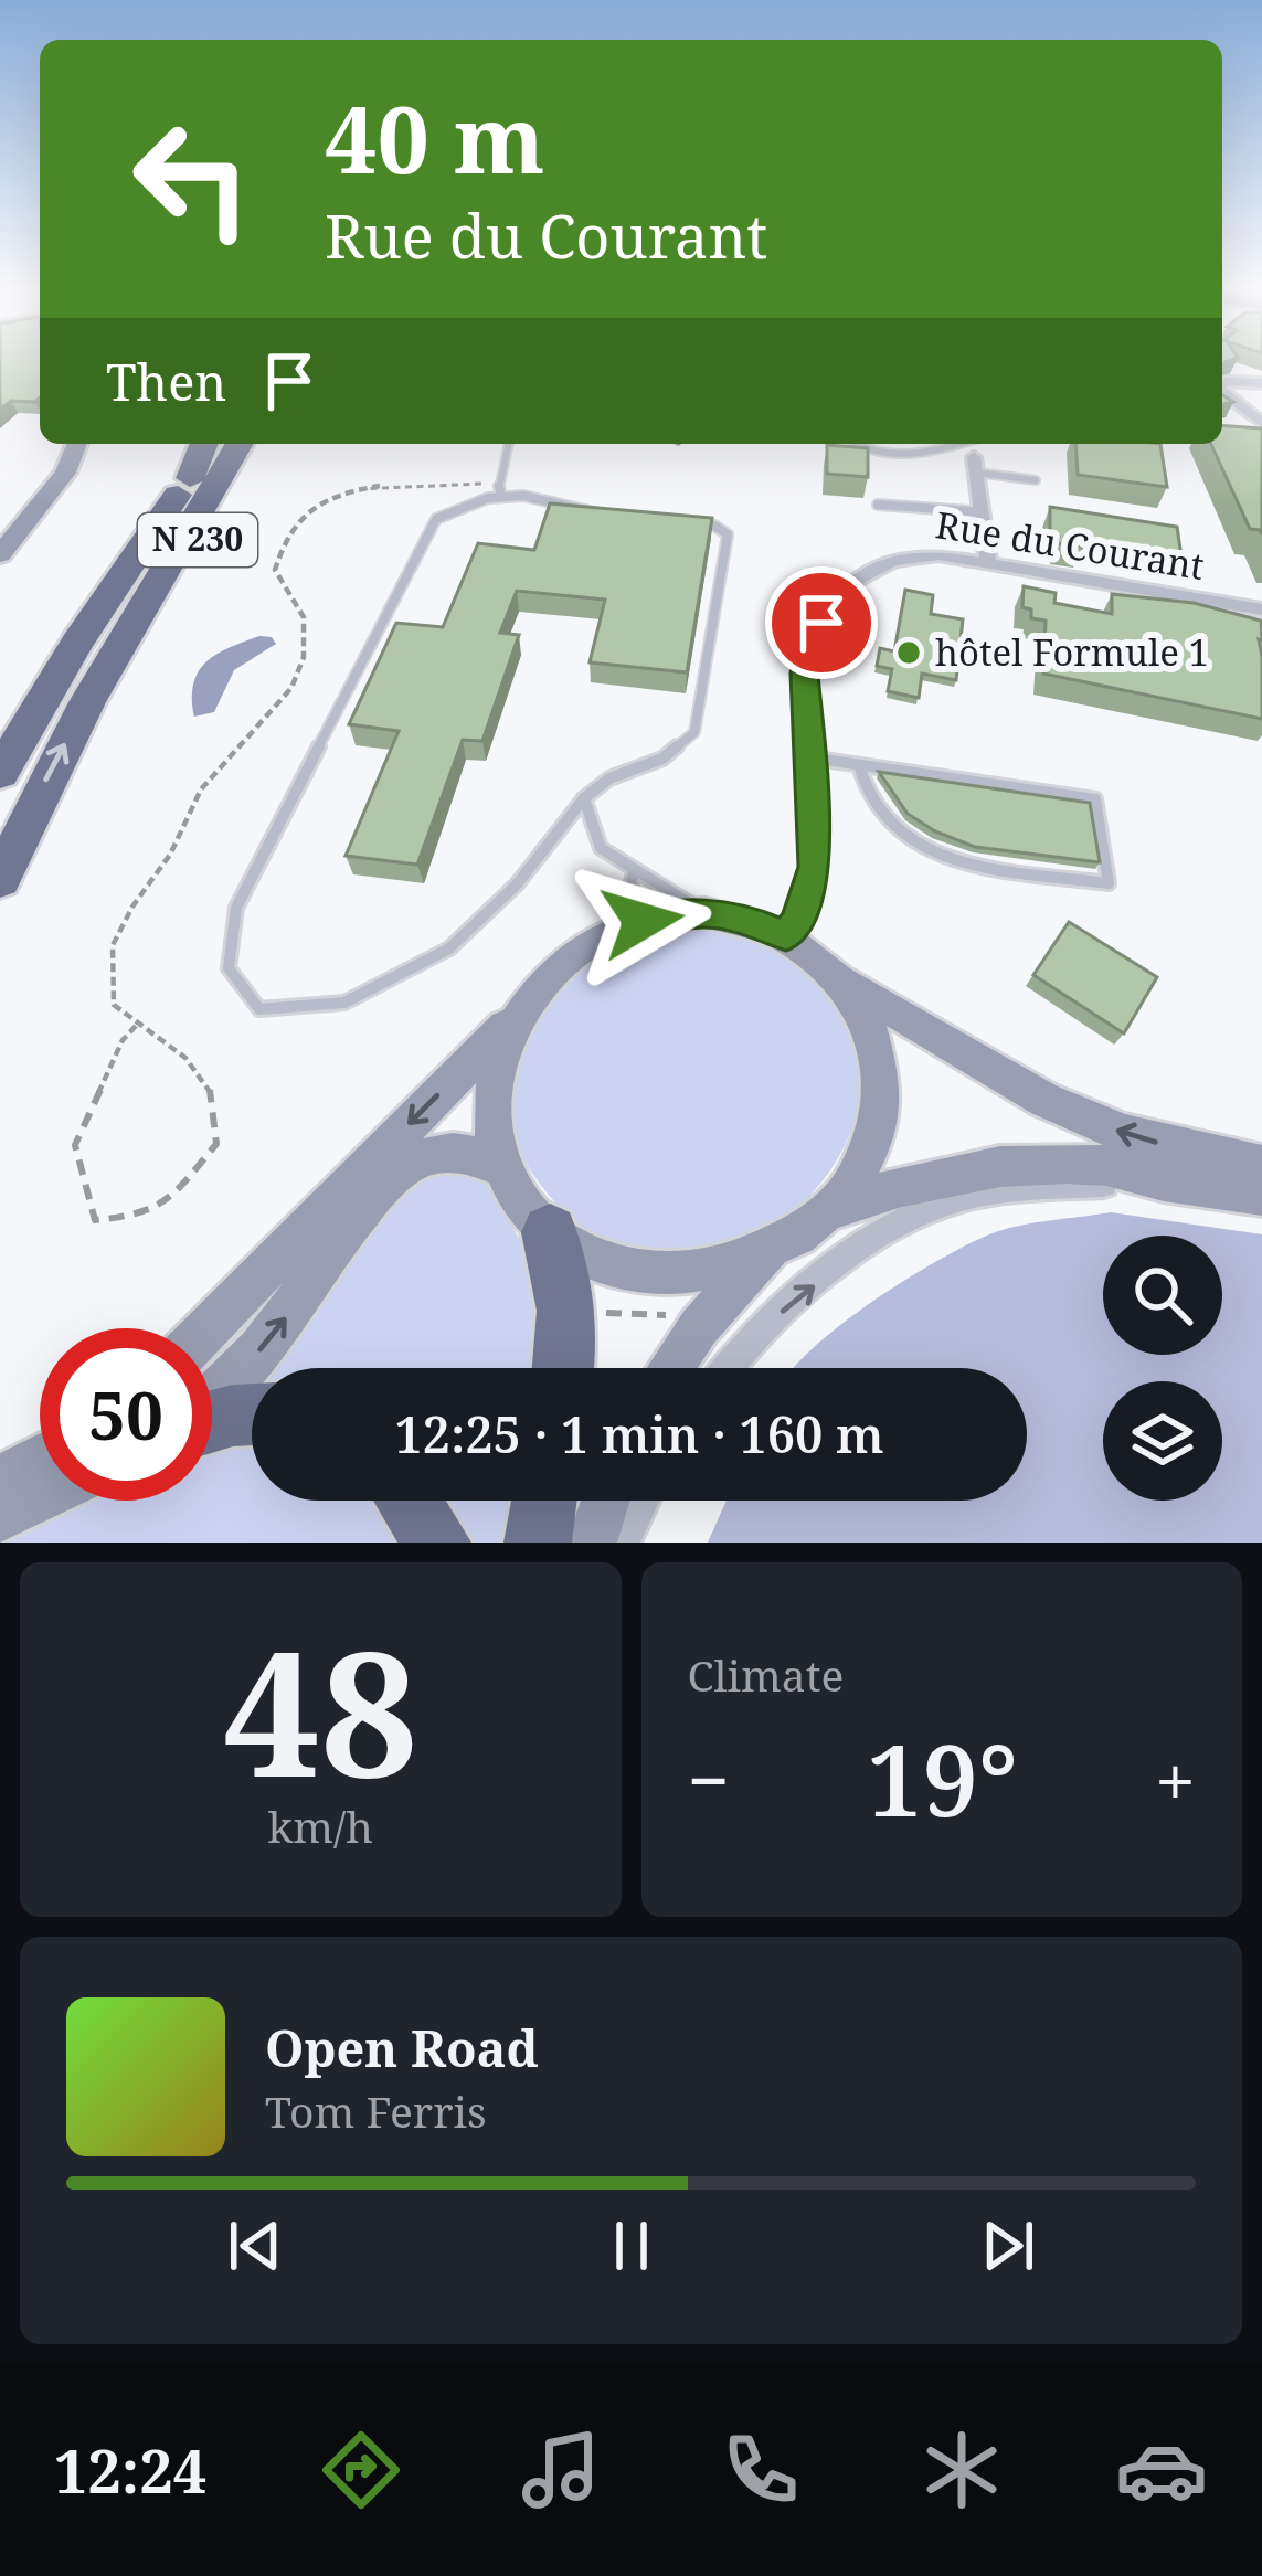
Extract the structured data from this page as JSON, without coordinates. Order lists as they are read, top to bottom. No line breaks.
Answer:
{"streets":{"highway":["N 230"],"street":["Rue du Courant"]},"places":["hôtel Formule 1"],"page":{"turn":["40 m","Rue du Courant"],"then":"Then","limit":"50","trip":"12:25 · 1 min · 160 m","tile":[["48","km/h"],"Climate"],"heat":["−","19°","+"],"song":["Open Road","Tom Ferris"],"tabs":"12:24"}}
